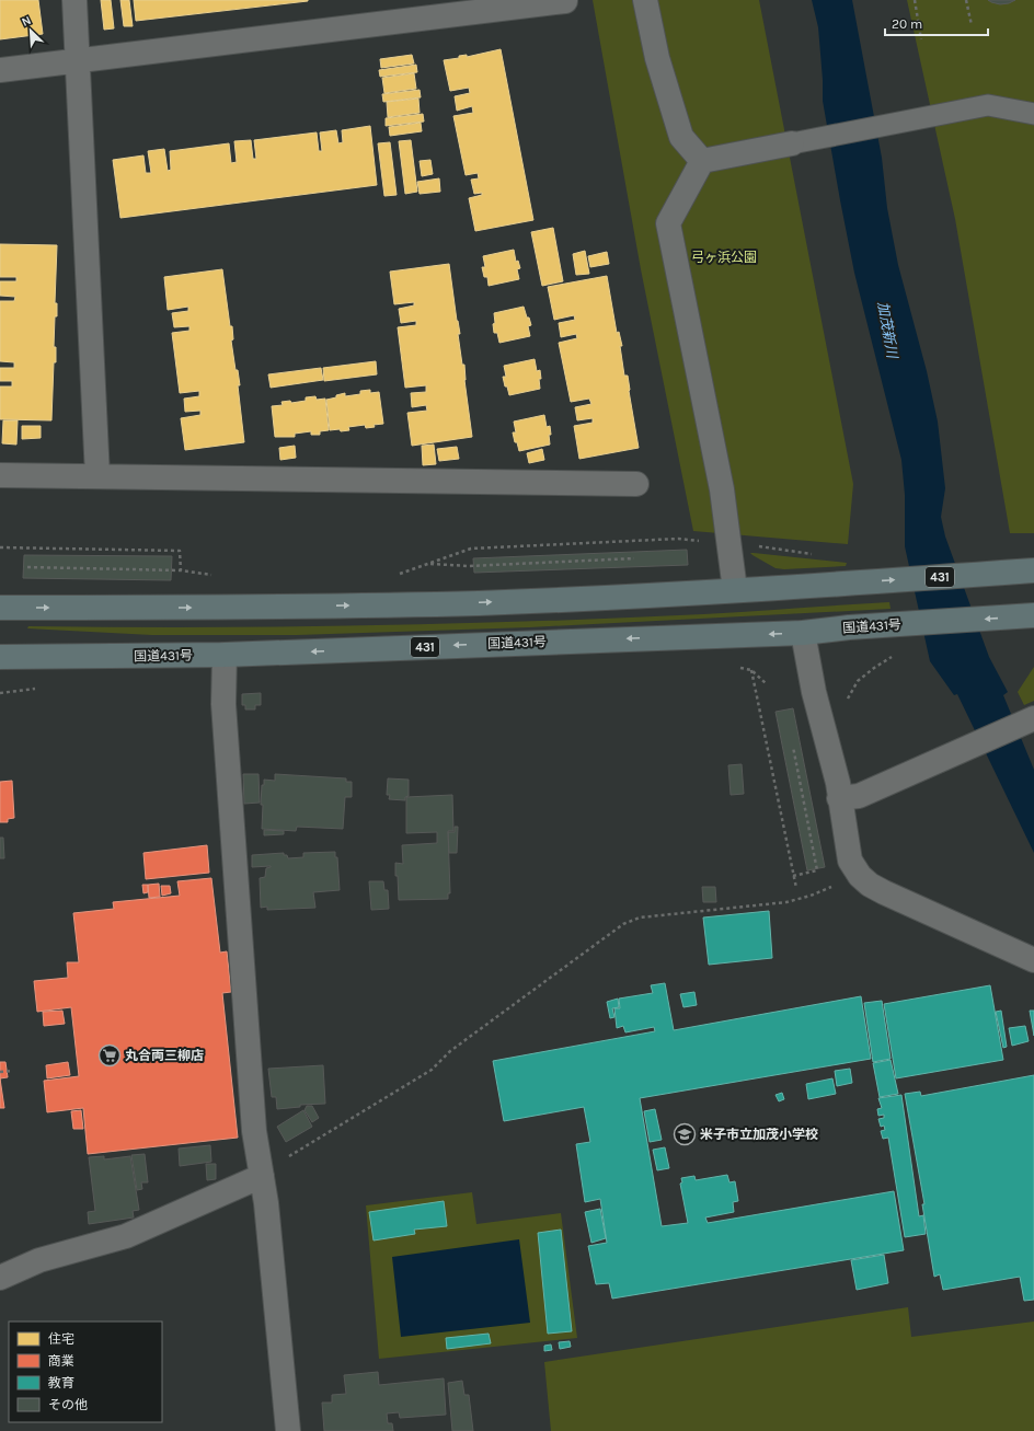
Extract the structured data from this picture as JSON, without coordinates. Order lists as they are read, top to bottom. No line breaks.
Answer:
{"streets":{"highway":["431","国道431号"]},"water":["加茂新川"],"parks":["弓ヶ浜公園"],"places":{"supermarket":["丸合両三柳店"],"school or university":["米子市立加茂小学校"]},"legend":["住宅","商業","教育","その他"],"scale_bar":"20 m","north":"top left"}
